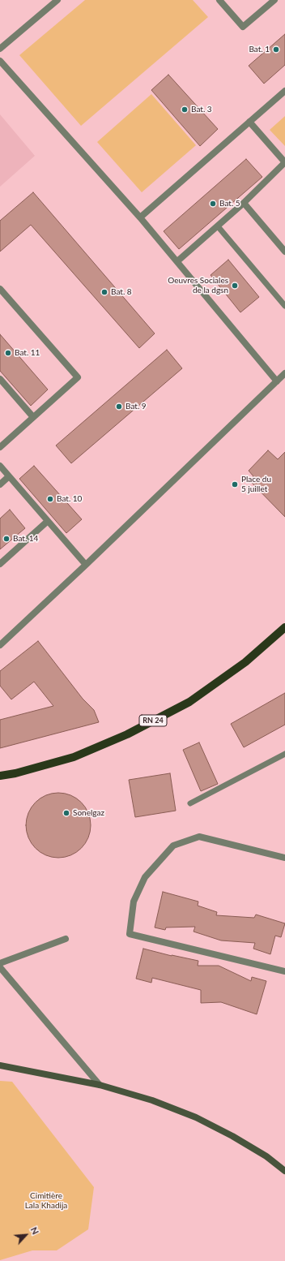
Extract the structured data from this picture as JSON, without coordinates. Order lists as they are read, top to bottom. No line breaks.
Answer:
{"streets":{"main road":["RN 24"]},"parks":["Cimitière Lala Khadija"],"places":["Bat. 1","Bat. 3","Bat. 5","Oeuvres Sociales de la dgsn","Bat. 8","Bat. 11","Bat. 9","Place du 5 juillet","Bat. 10","Bat. 14","Sonelgaz"],"north":"top right"}
